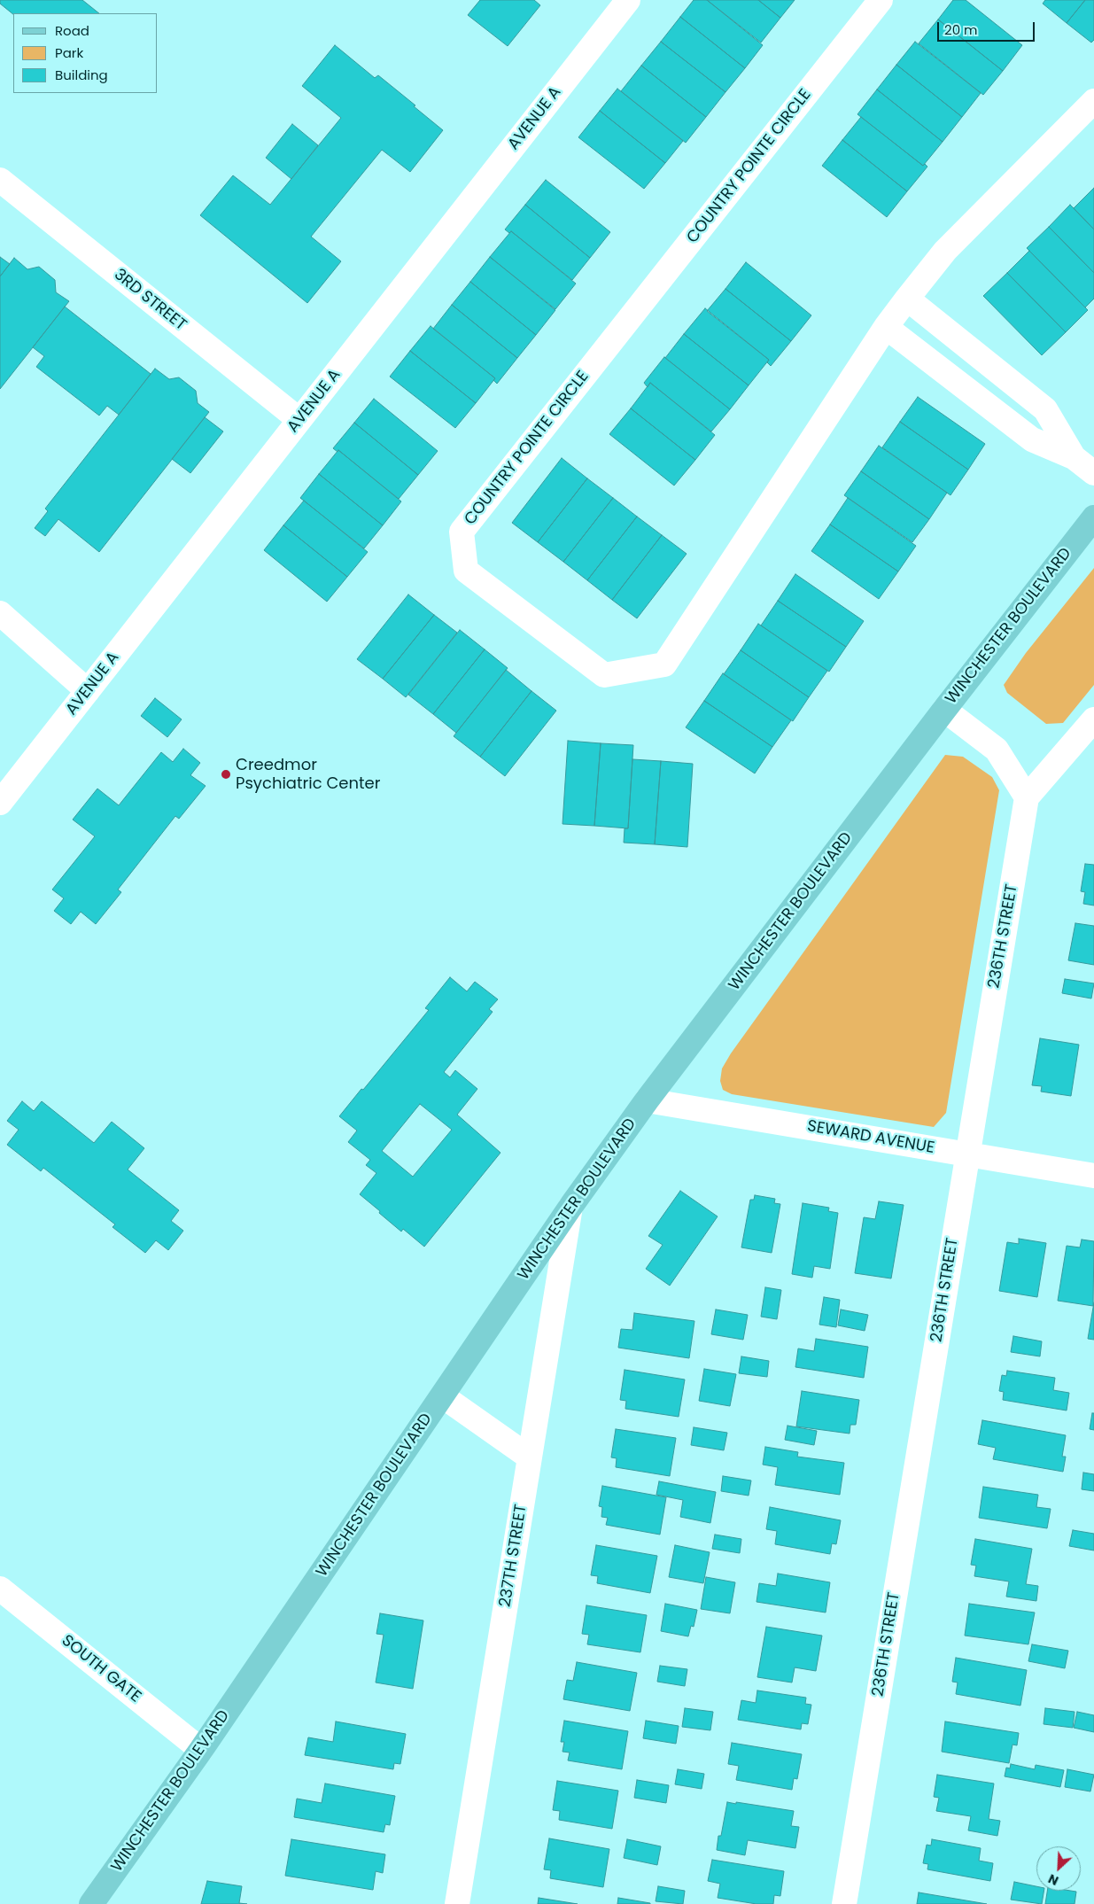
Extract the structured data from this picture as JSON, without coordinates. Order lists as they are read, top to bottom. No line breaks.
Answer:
{"streets":{"main road":["WINCHESTER BOULEVARD"],"street":["AVENUE A","COUNTRY POINTE CIRCLE","3RD STREET","236TH STREET","SEWARD AVENUE","237TH STREET","SOUTH GATE"]},"crossings":[["AVENUE A","3RD STREET"],["WINCHESTER BOULEVARD","SEWARD AVENUE"],["WINCHESTER BOULEVARD","237TH STREET"],["WINCHESTER BOULEVARD","SOUTH GATE"],["236TH STREET","SEWARD AVENUE"]],"places":["Creedmor Psychiatric Center"],"legend":["Road","Park","Building"],"scale_bar":"20 m","north":"bottom left"}
